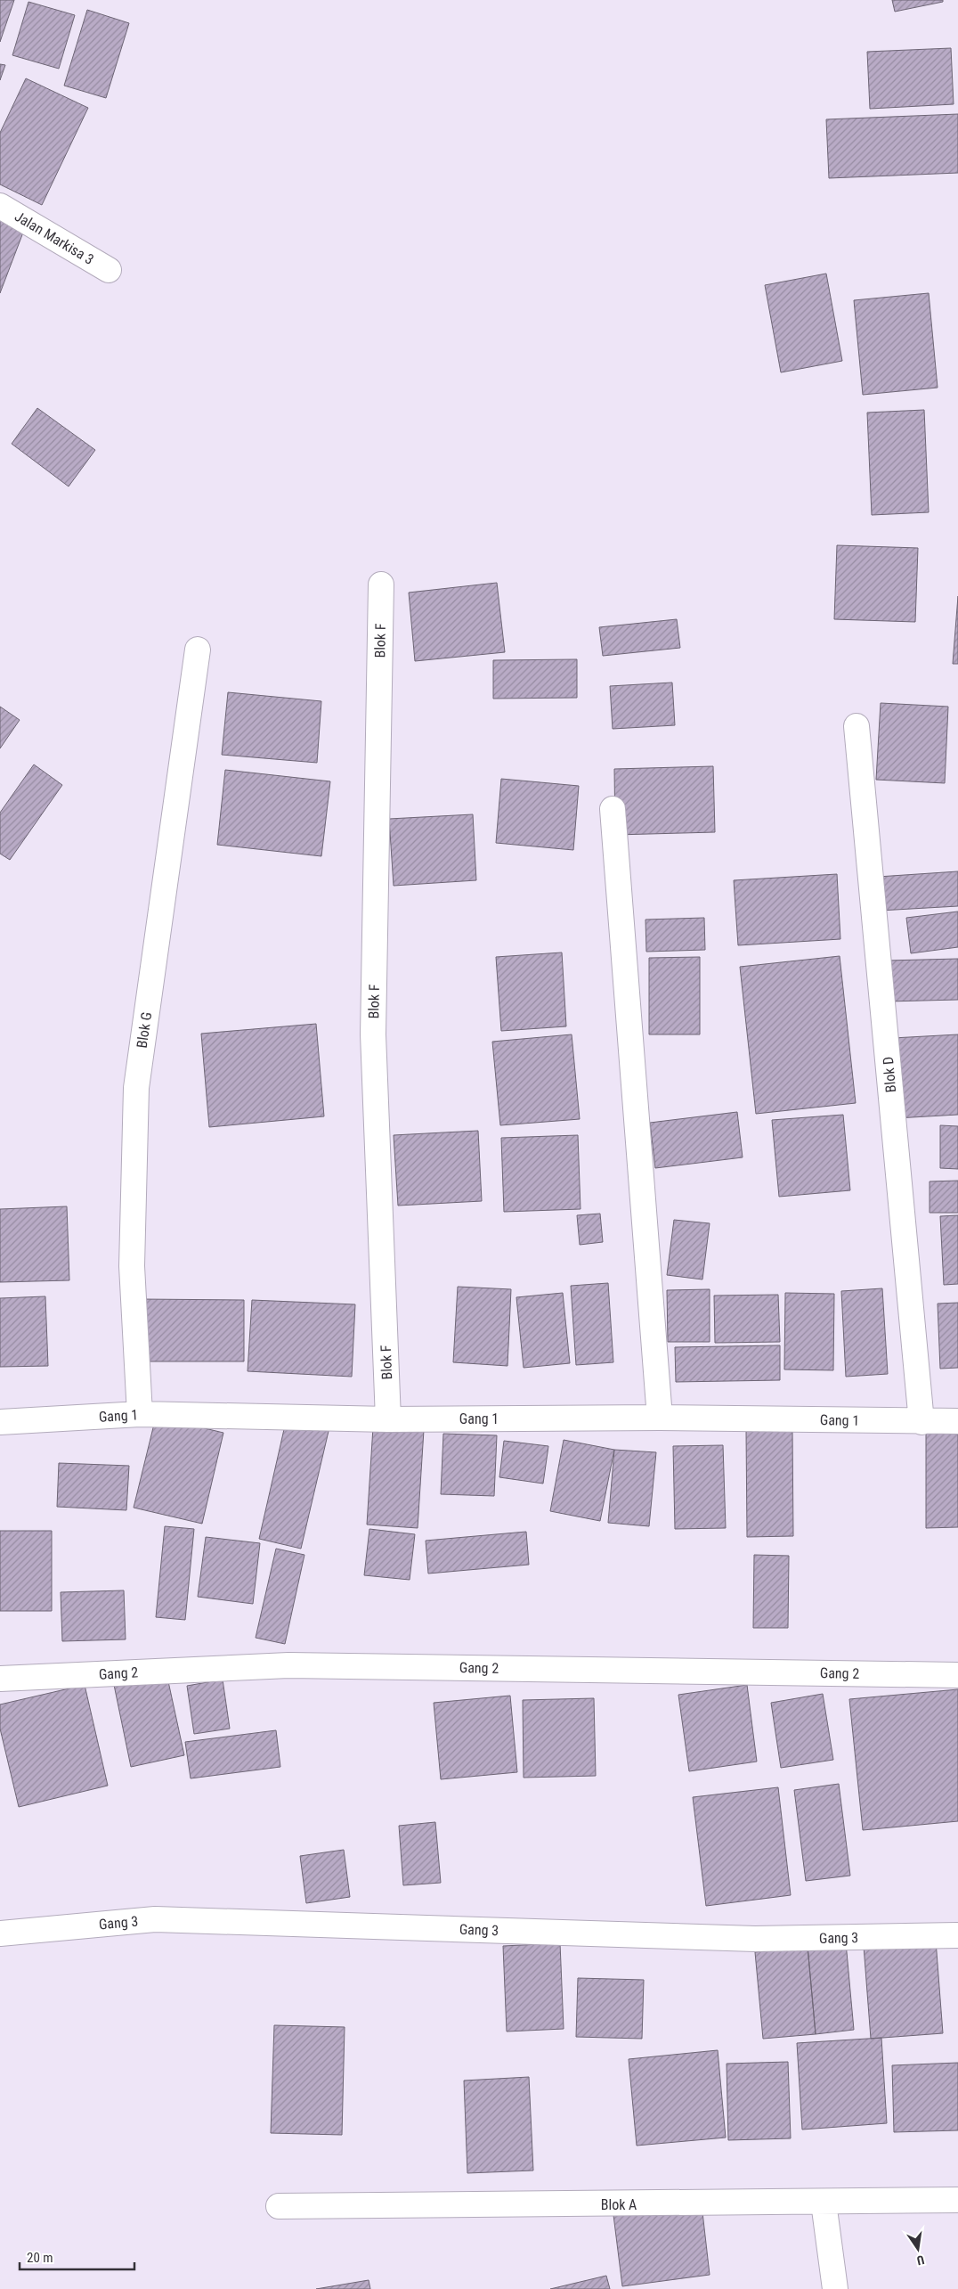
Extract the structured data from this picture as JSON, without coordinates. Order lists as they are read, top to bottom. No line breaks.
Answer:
{"streets":{"street":["Jalan Markisa 3","Blok F","Blok G","Blok D","Gang 1","Gang 2","Gang 3","Blok A"]},"crossings":[["Blok F","Gang 1"],["Blok G","Gang 1"],["Blok D","Gang 1"]],"scale_bar":"20 m","north":"bottom"}
